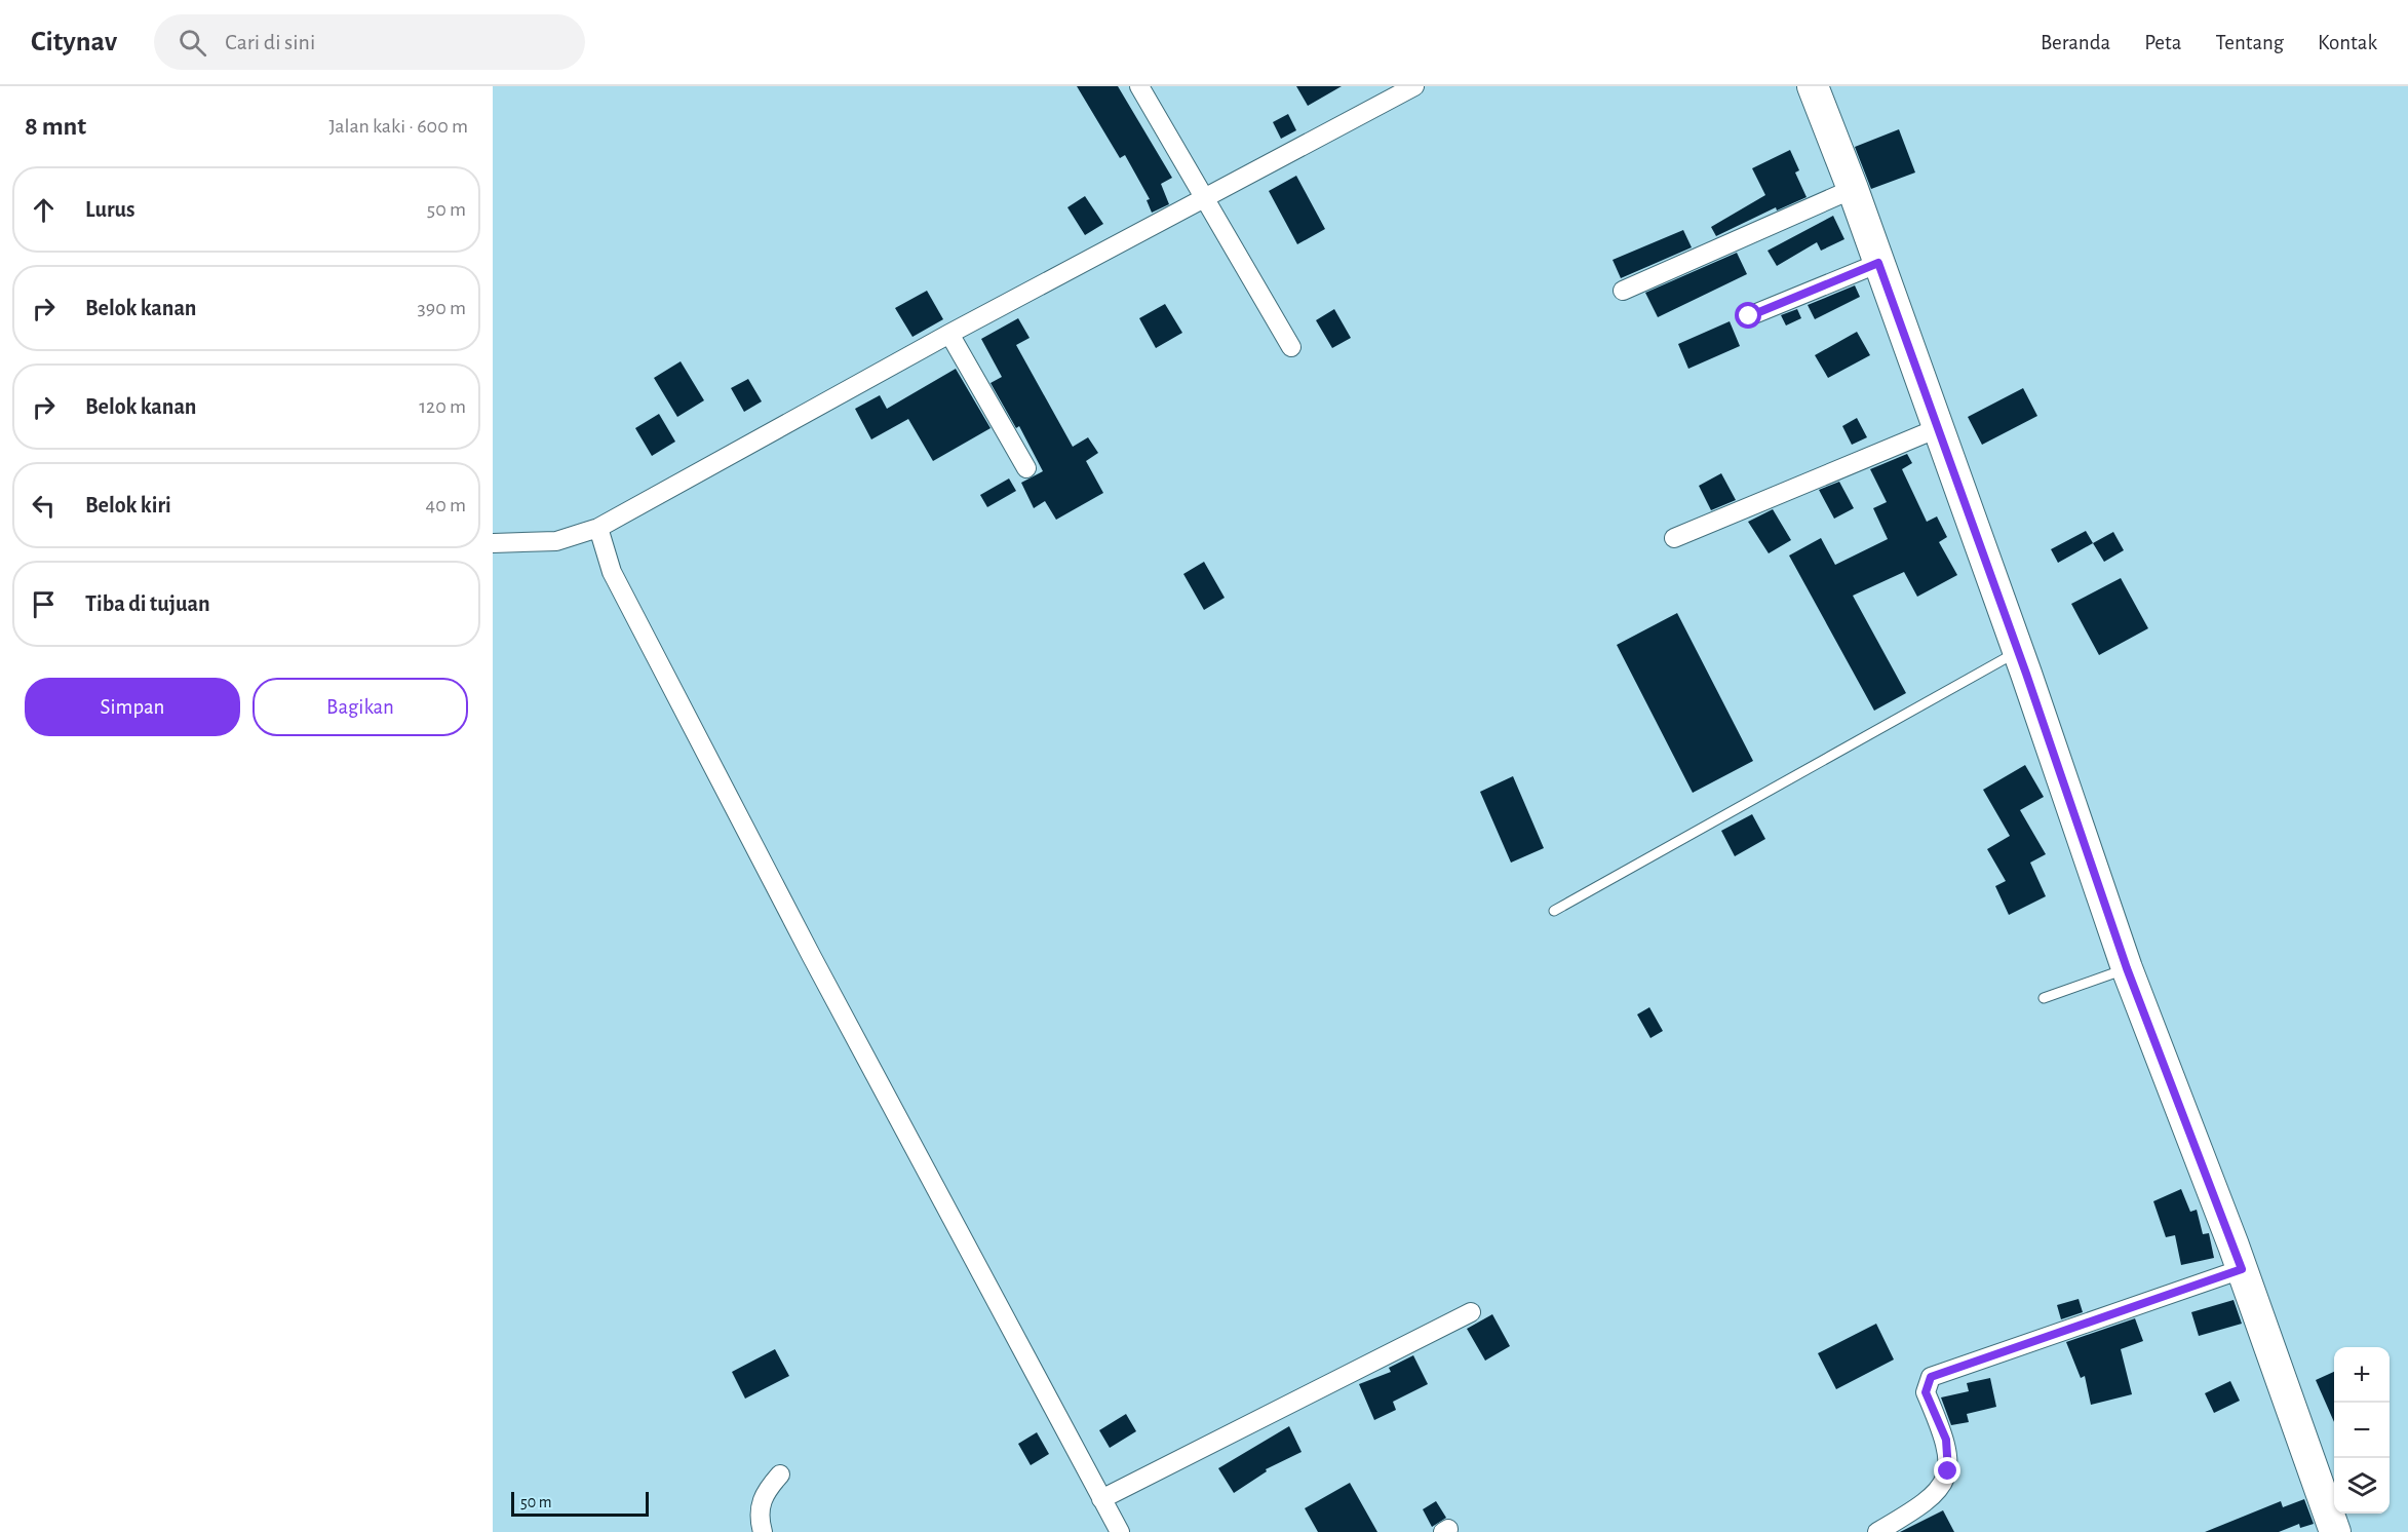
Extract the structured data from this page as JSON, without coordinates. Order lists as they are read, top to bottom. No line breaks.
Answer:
{"scale_bar":"50 m","page":{"header":"Citynav","search":"Cari di sini","nav":["Beranda","Peta","Tentang","Kontak"],"heading":["8 mnt","Jalan kaki · 600 m"],"list":[["Lurus","50 m"],["Belok kanan","390 m"],["Belok kanan","120 m"],["Belok kiri","40 m"],"Tiba di tujuan"],"buttons":["Simpan","Bagikan"],"map_buttons":["+","−"],"scale":"50 m"}}
